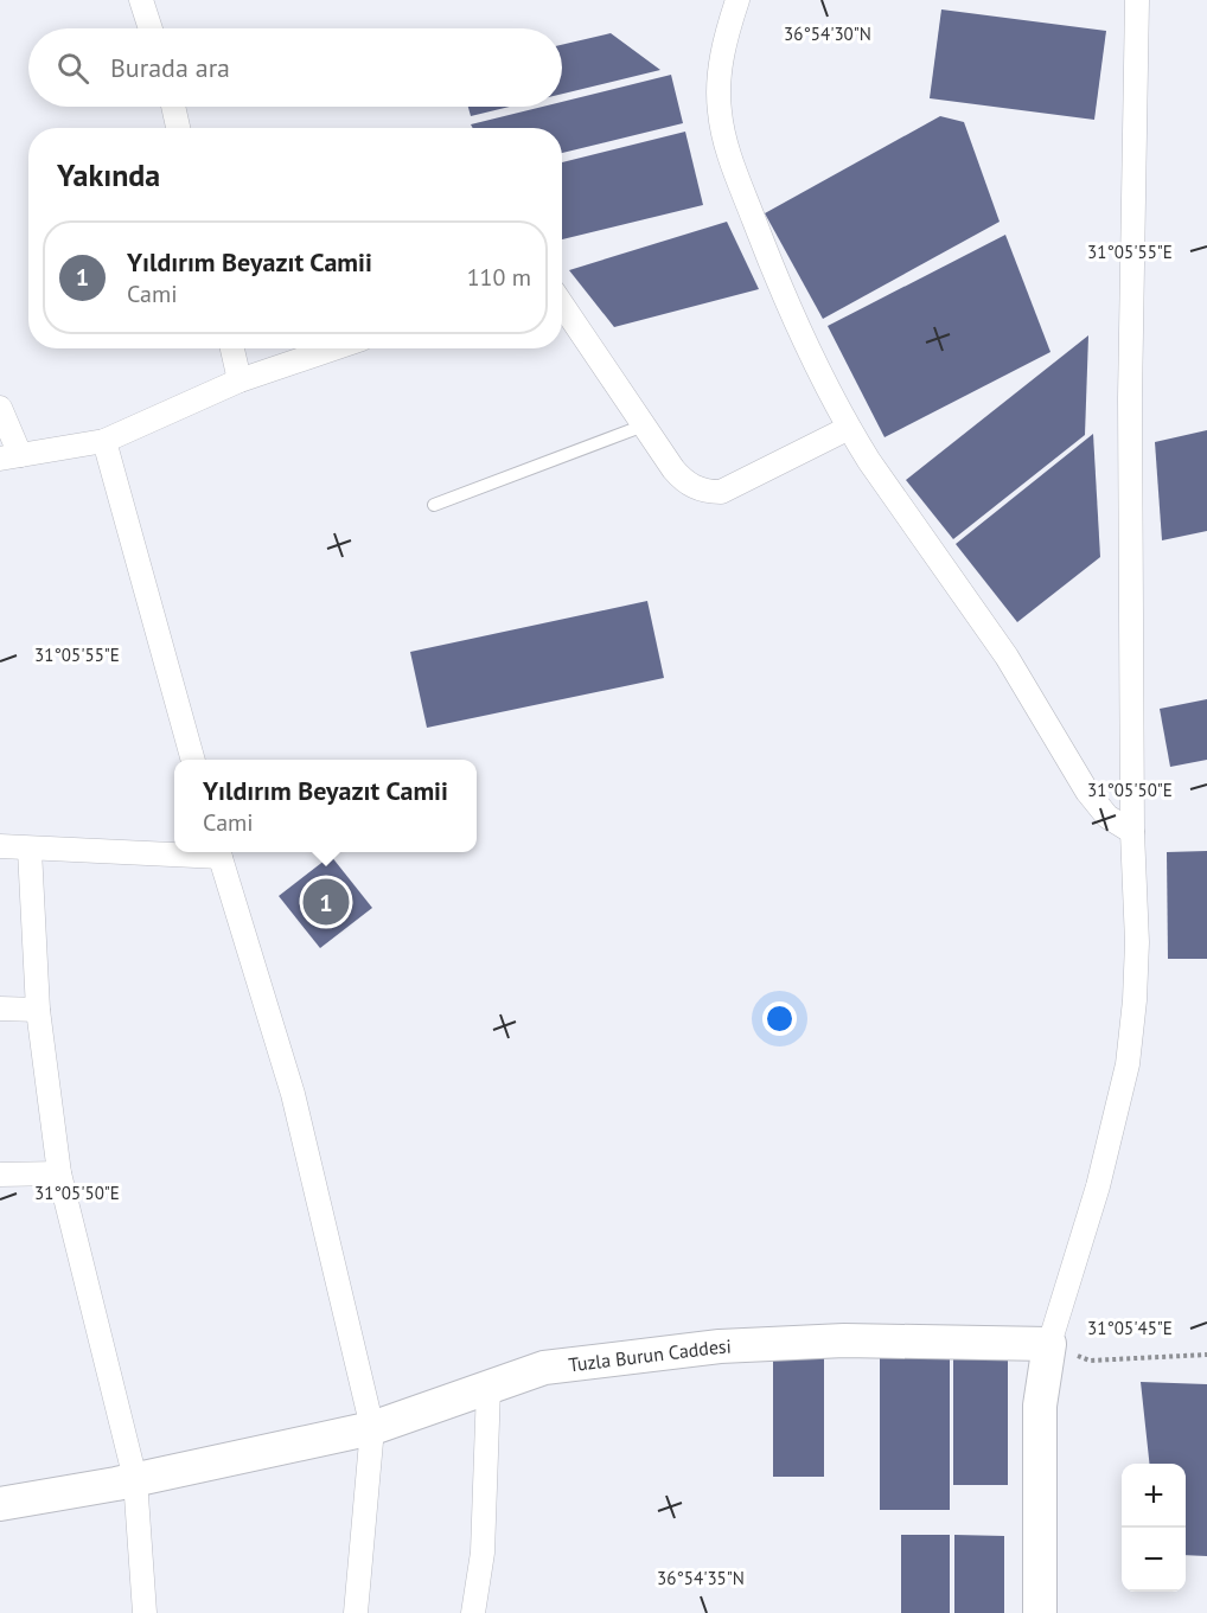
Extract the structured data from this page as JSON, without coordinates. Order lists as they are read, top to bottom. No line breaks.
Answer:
{"streets":{"street":["Tuzla Burun Caddesi"]},"page":{"search":"Burada ara","heading":"Yakında","list":[{"mark":"1","name":"Yıldırım Beyazıt Camii","note":"Cami","value":"110 m"}],"popup":["Yıldırım Beyazıt Camii","Cami"],"pins":"1","map_buttons":["+","−"]},"coordinates":["36°54'30\"N","31°05'55\"E","31°05'50\"E","31°05'45\"E","36°54'35\"N"]}
